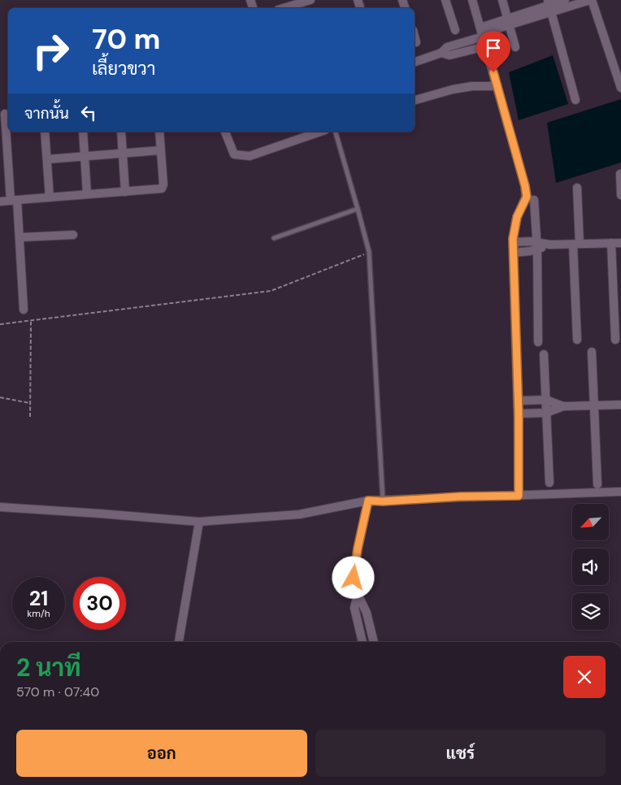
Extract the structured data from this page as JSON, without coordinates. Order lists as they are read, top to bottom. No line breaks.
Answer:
{"north":"bottom left","page":{"turn":["70 m","เลี้ยวขวา"],"then":"จากนั้น","speed":"21 km/h","limit":"30","heading":["2 นาที","570 m · 07:40"],"buttons":["ออก","แชร์"]}}
